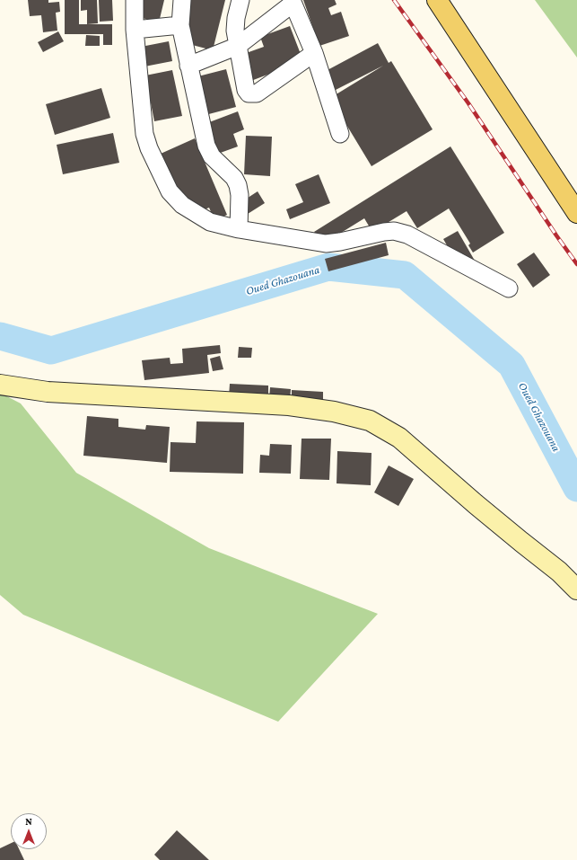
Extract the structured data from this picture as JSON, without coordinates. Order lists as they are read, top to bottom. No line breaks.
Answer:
{"water":["Oued Ghazouana"],"north":"top"}
